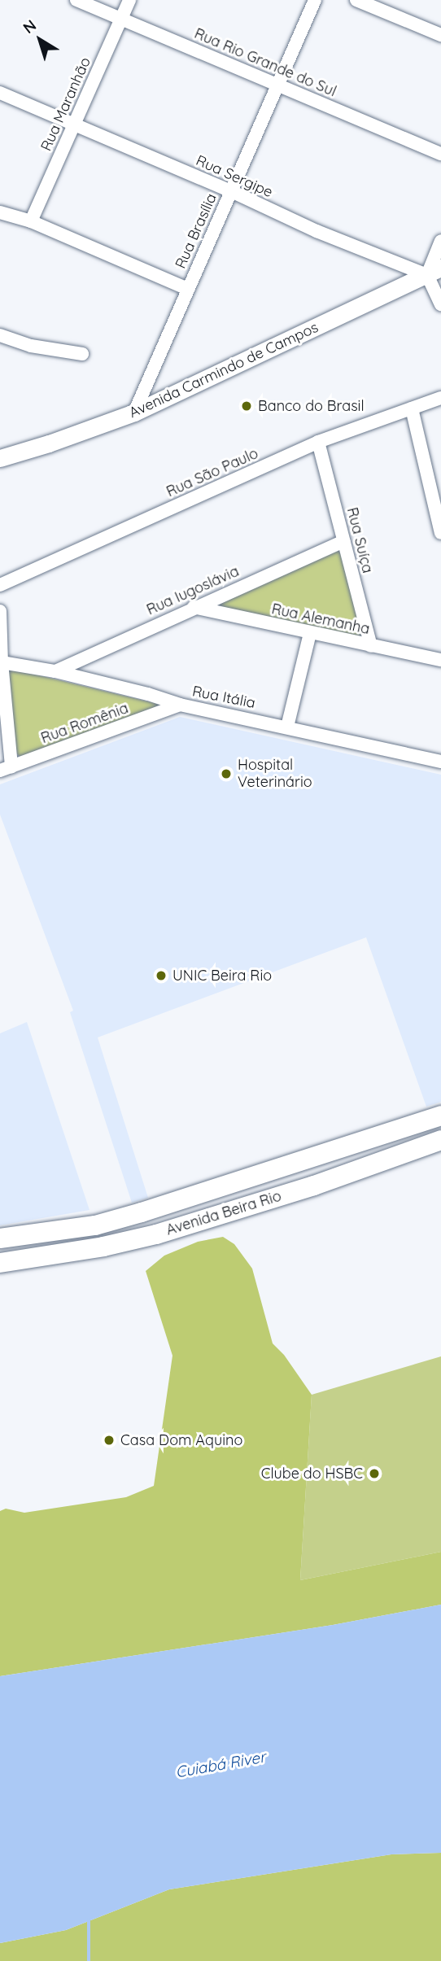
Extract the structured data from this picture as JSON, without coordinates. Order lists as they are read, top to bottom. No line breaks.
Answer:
{"streets":{"main road":["Avenida Carmindo de Campos","Avenida Beira Rio"],"street":["Rua Rio Grande do Sul","Rua Maranhão","Rua Sergipe","Rua Brasília","Rua São Paulo","Rua Suíça","Rua Iugoslávia","Rua Alemanha","Rua Itália","Rua Romênia"]},"crossings":[["Rua Rio Grande do Sul","Rua Maranhão"],["Rua Rio Grande do Sul","Rua Brasília"],["Rua Maranhão","Rua Sergipe"],["Rua Sergipe","Rua Brasília"],["Rua Sergipe","Avenida Carmindo de Campos"],["Rua Brasília","Avenida Carmindo de Campos"],["Rua São Paulo","Rua Suíça"],["Rua Suíça","Rua Iugoslávia"],["Rua Suíça","Rua Alemanha"],["Rua Iugoslávia","Rua Alemanha"],["Rua Iugoslávia","Rua Itália"],["Rua Itália","Rua Romênia"]],"water":["Cuiabá River"],"places":["Banco do Brasil","Hospital Veterinário","UNIC Beira Rio","Casa Dom Aquino","Clube do HSBC"],"north":"top left"}
